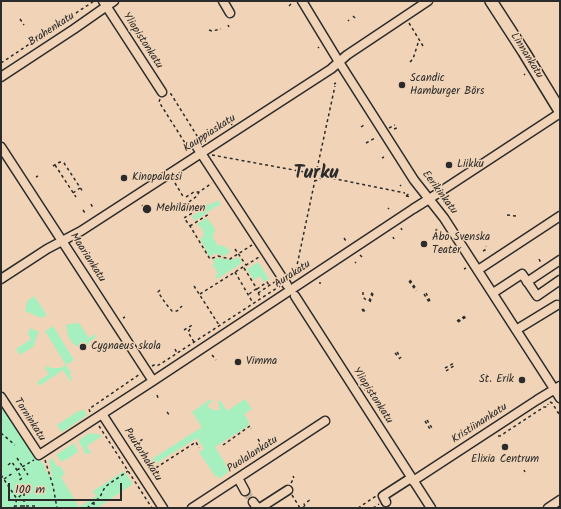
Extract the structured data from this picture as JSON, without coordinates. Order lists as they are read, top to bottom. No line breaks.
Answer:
{"streets":{"main road":["Linnankatu"],"street":["Brahenkatu","Yliopistonkatu","Kauppiaskatu","Eerikinkatu","Maariankatu","Aurakatu","Torninkatu","Kristiinankatu","Puutarhakatu","Puolalankatu"]},"crossings":[["Brahenkatu","Yliopistonkatu"],["Yliopistonkatu","Kristiinankatu"],["Linnankatu","Aurakatu"],["Kauppiaskatu","Eerikinkatu"],["Kauppiaskatu","Maariankatu"],["Eerikinkatu","Aurakatu"],["Eerikinkatu","Kristiinankatu"],["Maariankatu","Aurakatu"],["Aurakatu","Torninkatu"],["Aurakatu","Puutarhakatu"]],"districts":["Turku"],"places":["Scandic Hamburger Börs","Liikku","Kinopalatsi","Mehiläinen","Åbo Svenska Teater","Cygnaeus skola","Vimma","St. Erik","Elixia Centrum"],"scale_bar":"100 m"}
